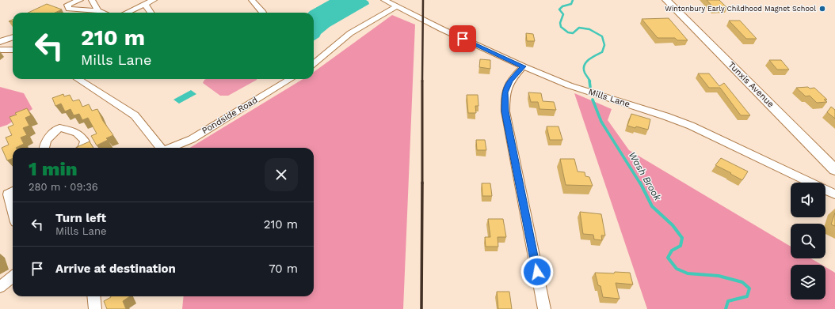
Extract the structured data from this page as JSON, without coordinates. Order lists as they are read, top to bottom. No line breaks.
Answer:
{"streets":{"main road":["Tunxis Avenue"],"street":["Mills Lane","Pondside Road"]},"water":["Wash Brook"],"places":["Wintonbury Early Childhood Magnet School"],"page":{"turn":["210 m","Mills Lane"],"heading":["1 min","280 m · 09:36"],"list":[{"name":"Turn left","note":"Mills Lane","value":"210 m"},{"name":"Arrive at destination","value":"70 m"}]}}
